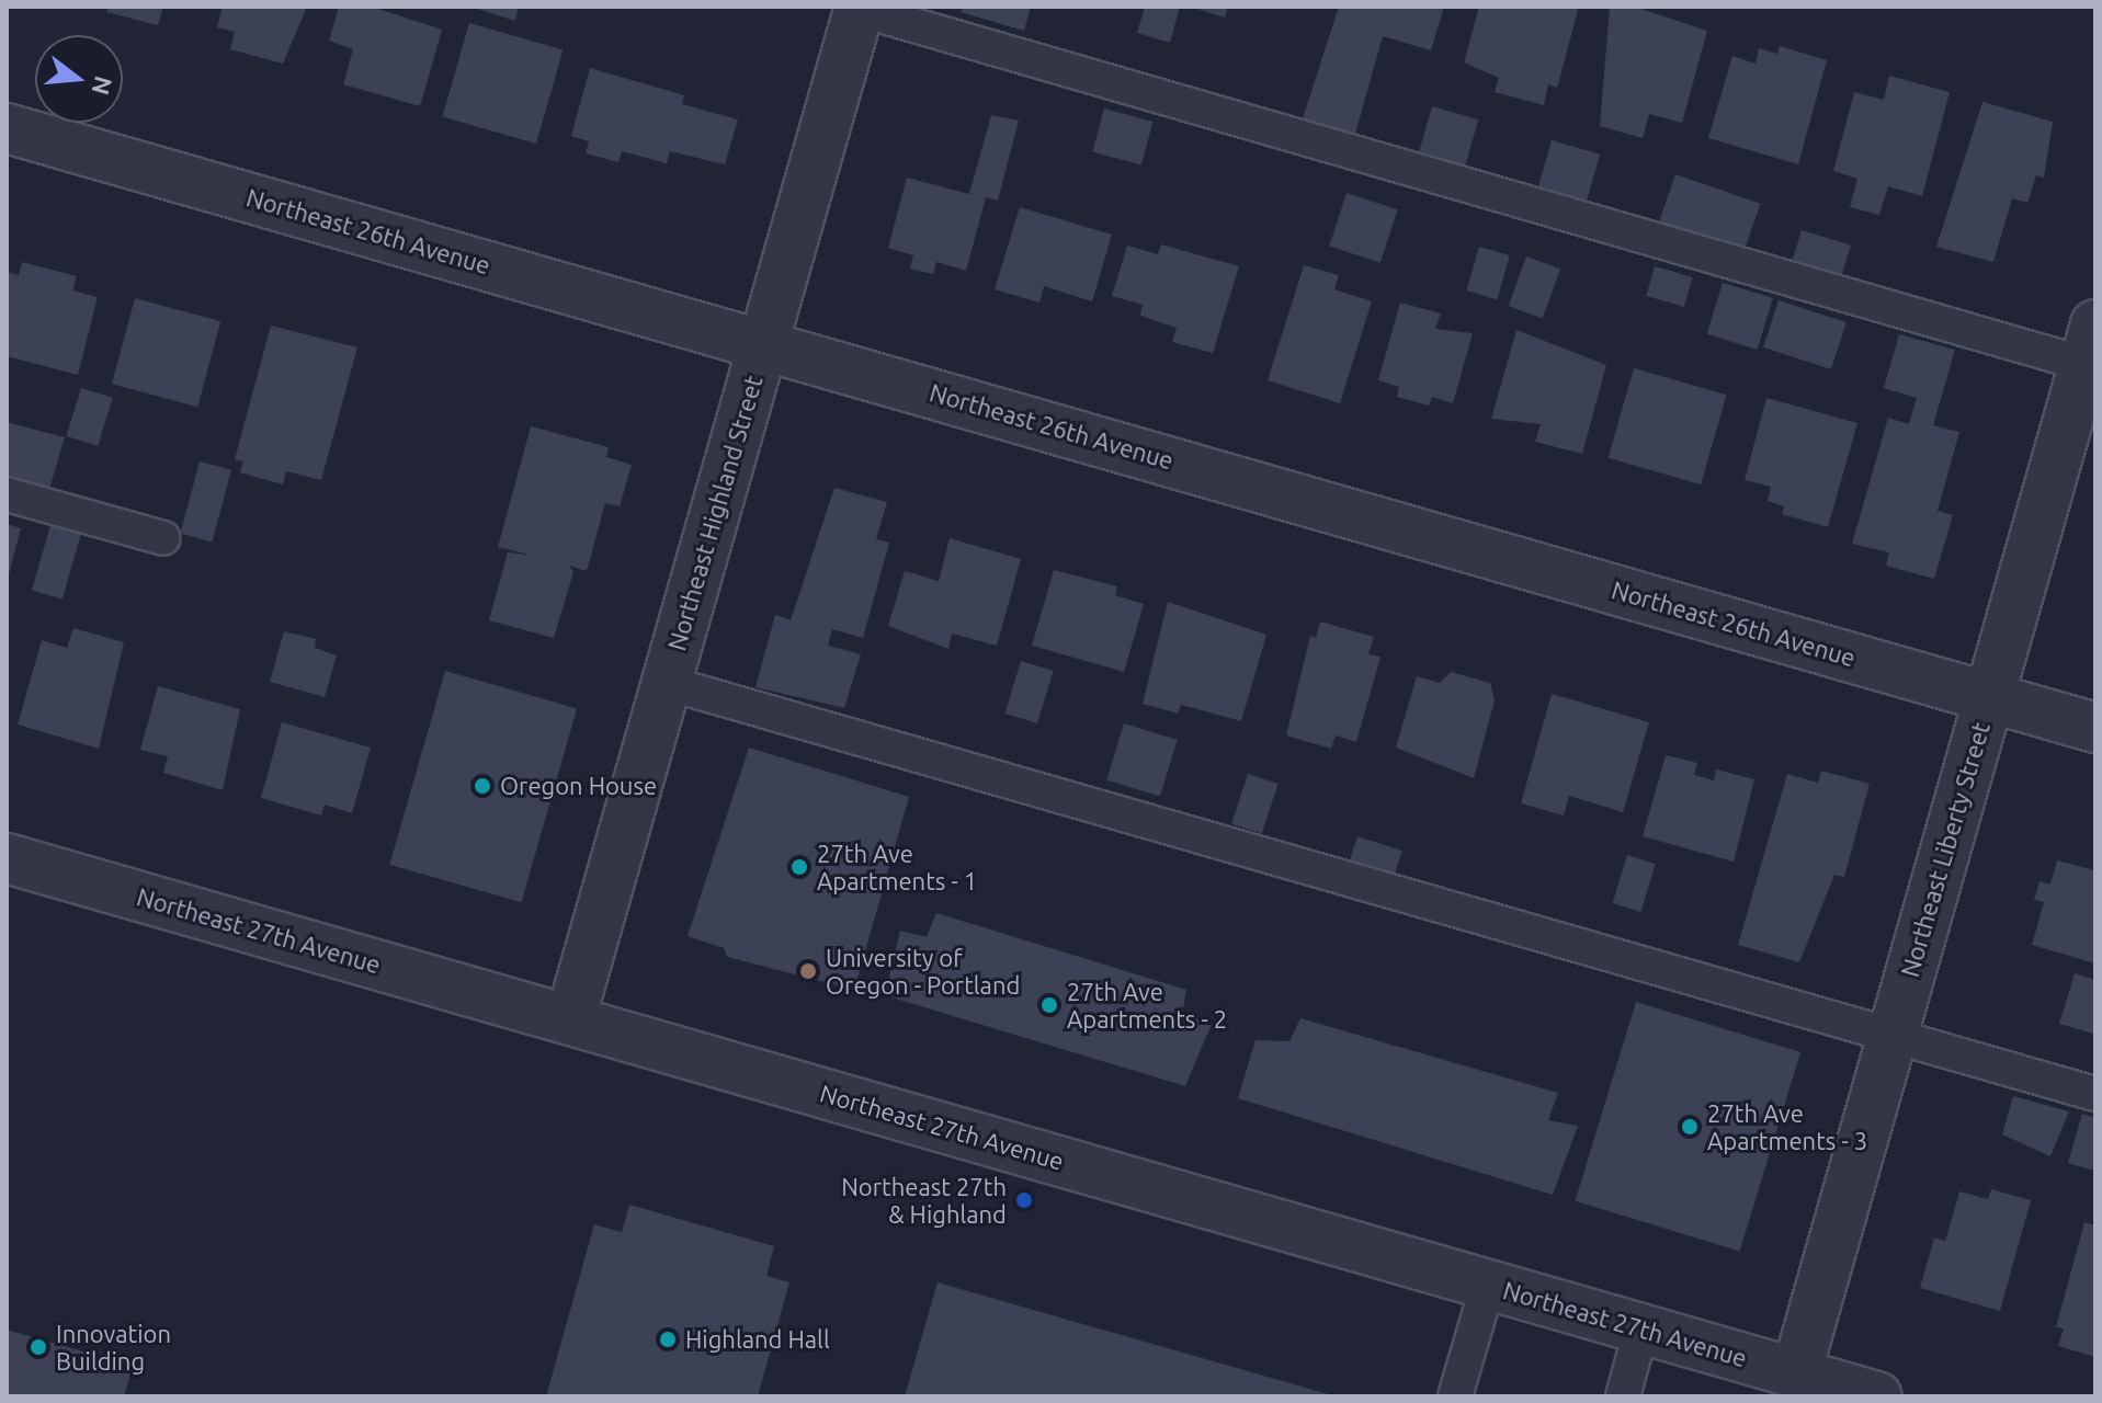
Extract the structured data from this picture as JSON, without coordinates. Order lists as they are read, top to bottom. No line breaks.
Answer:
{"streets":{"street":["Northeast 26th Avenue","Northeast Highland Street","Northeast Liberty Street","Northeast 27th Avenue"]},"crossings":[["Northeast 26th Avenue","Northeast Highland Street"],["Northeast 26th Avenue","Northeast Liberty Street"],["Northeast Highland Street","Northeast 27th Avenue"],["Northeast Liberty Street","Northeast 27th Avenue"]],"places":["Oregon House","27th Ave Apartments - 1","University of Oregon - Portland","27th Ave Apartments - 2","27th Ave Apartments - 3","Northeast 27th & Highland","Highland Hall","Innovation Building"],"north":"right"}
